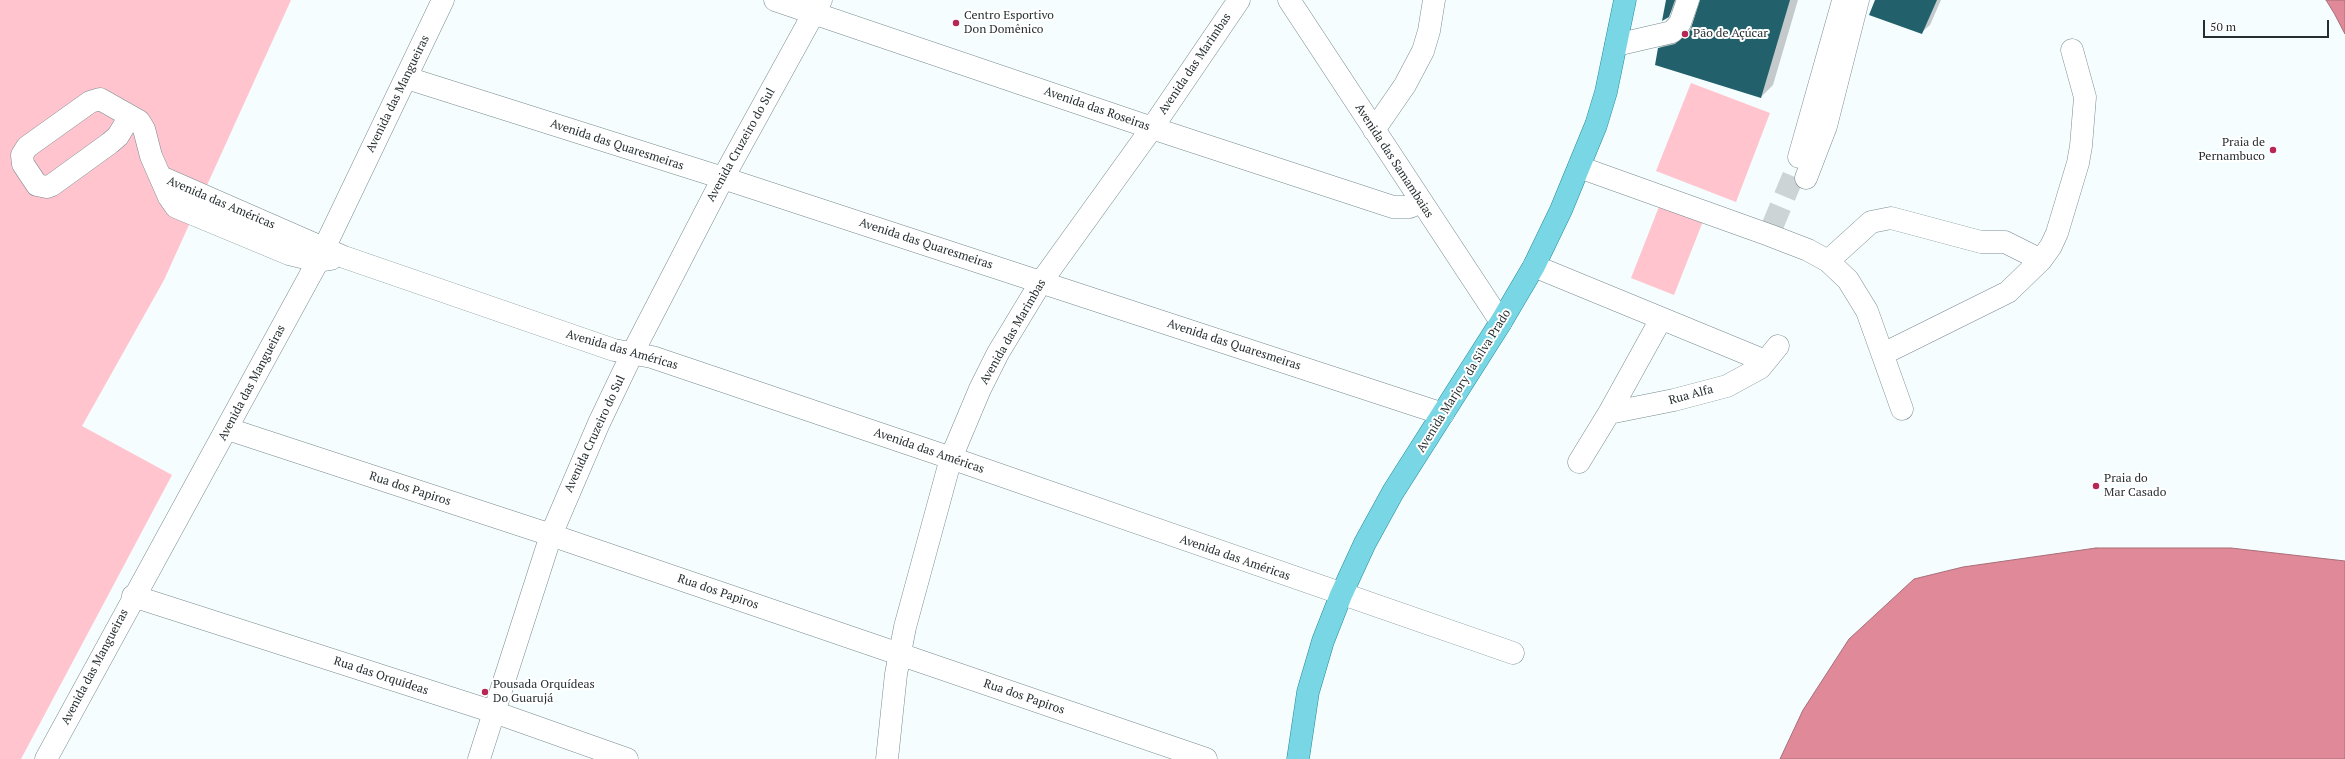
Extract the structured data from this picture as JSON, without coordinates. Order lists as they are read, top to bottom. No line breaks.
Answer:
{"streets":{"main road":["Avenida Marjory da Silva Prado"],"street":["Avenida das Marimbas","Avenida das Mangueiras","Avenida das Roseiras","Avenida das Quaresmeiras","Avenida Cruzeiro do Sul","Avenida das Samambaias","Avenida das Américas","Rua Alfa","Rua dos Papiros","Rua das Orquideas"]},"crossings":[["Avenida das Marimbas","Avenida das Roseiras"],["Avenida das Marimbas","Avenida das Quaresmeiras"],["Avenida das Marimbas","Avenida das Américas"],["Avenida das Marimbas","Rua dos Papiros"],["Avenida das Mangueiras","Avenida das Quaresmeiras"],["Avenida das Mangueiras","Avenida das Américas"],["Avenida das Mangueiras","Rua dos Papiros"],["Avenida das Mangueiras","Rua das Orquideas"],["Avenida das Roseiras","Avenida Cruzeiro do Sul"],["Avenida das Roseiras","Avenida das Samambaias"],["Avenida das Quaresmeiras","Avenida Cruzeiro do Sul"],["Avenida das Quaresmeiras","Avenida Marjory da Silva Prado"],["Avenida Cruzeiro do Sul","Avenida das Américas"],["Avenida Cruzeiro do Sul","Rua dos Papiros"],["Avenida Cruzeiro do Sul","Rua das Orquideas"],["Avenida das Samambaias","Avenida Marjory da Silva Prado"],["Avenida das Américas","Avenida Marjory da Silva Prado"],["Avenida Marjory da Silva Prado","Rua Alfa"]],"places":["Centro Esportivo Don Domênico","Pão de Açúcar","Praia de Pernambuco","Praia do Mar Casado","Pousada Orquídeas Do Guarujá"],"scale_bar":"50 m"}
